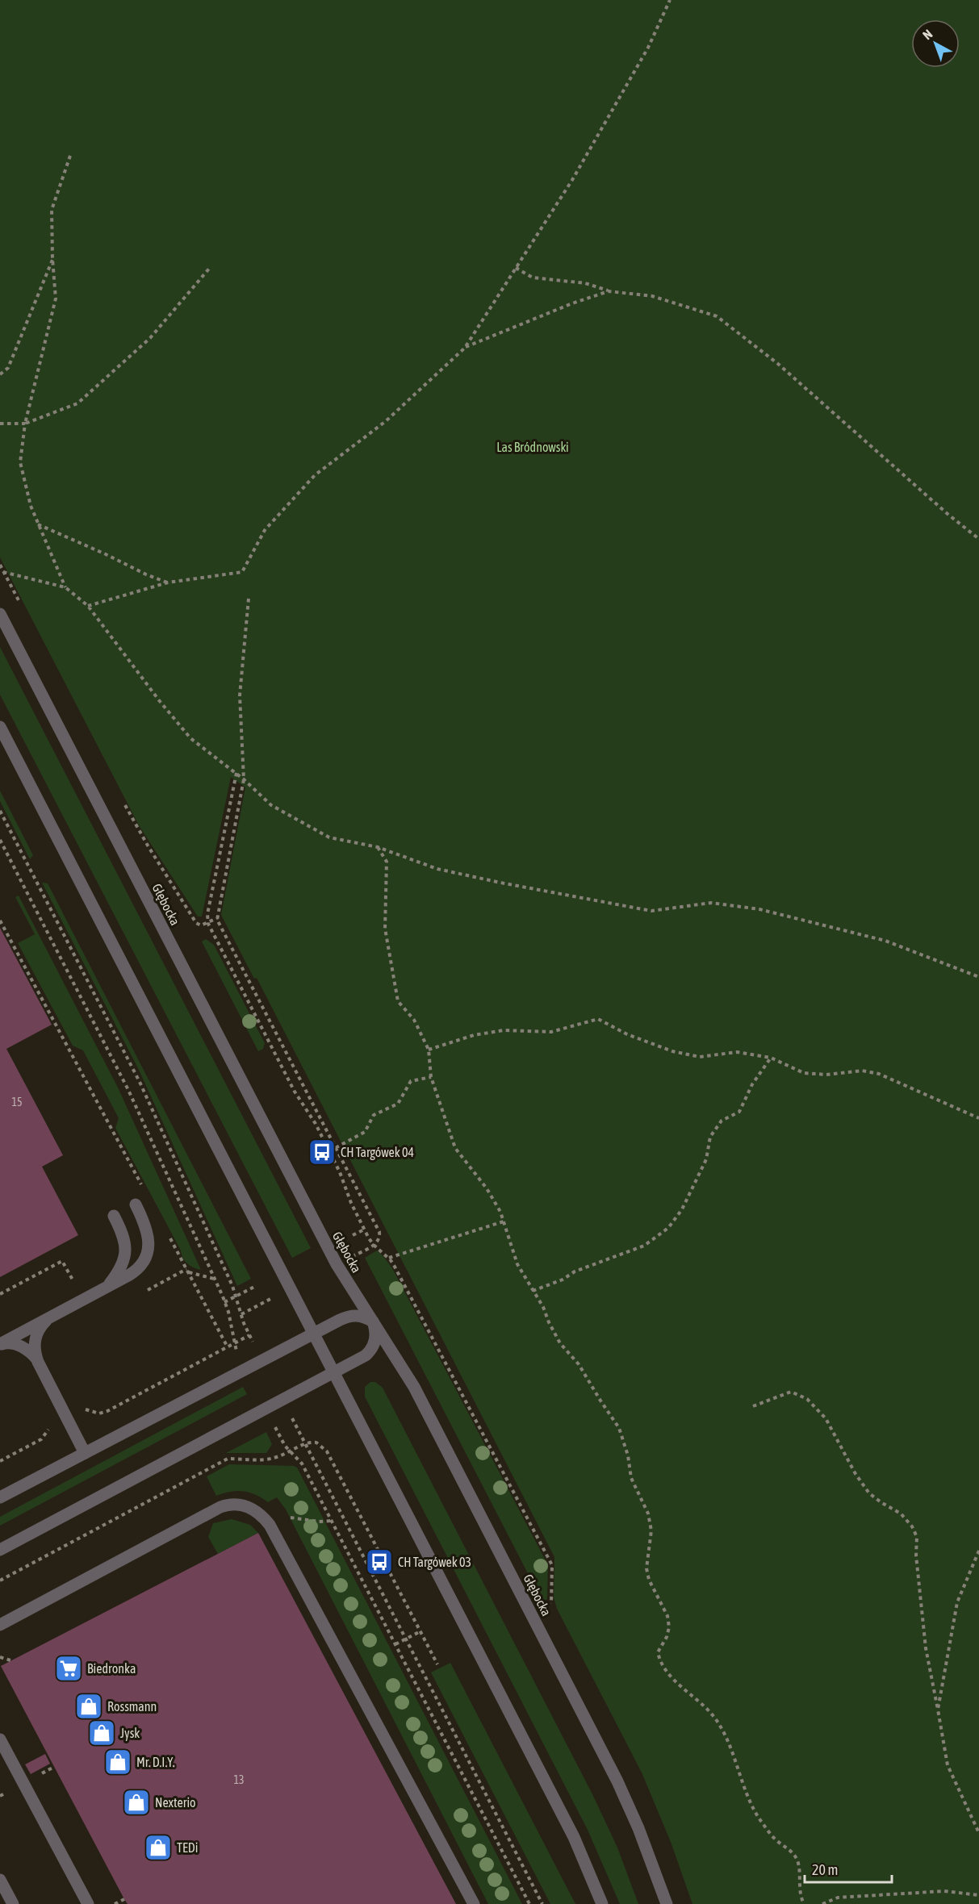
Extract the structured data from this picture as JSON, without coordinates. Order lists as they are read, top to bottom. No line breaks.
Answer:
{"streets":{"street":["Głębocka"]},"parks":["Las Bródnowski"],"places":{"bus stop":["CH Targówek 04","CH Targówek 03"],"supermarket":["Biedronka"],"shop":["Rossmann","Jysk","Mr. D.I.Y.","Nexterio","TEDi"]},"house_numbers":["15","13"],"scale_bar":"20 m","north":"top left"}
